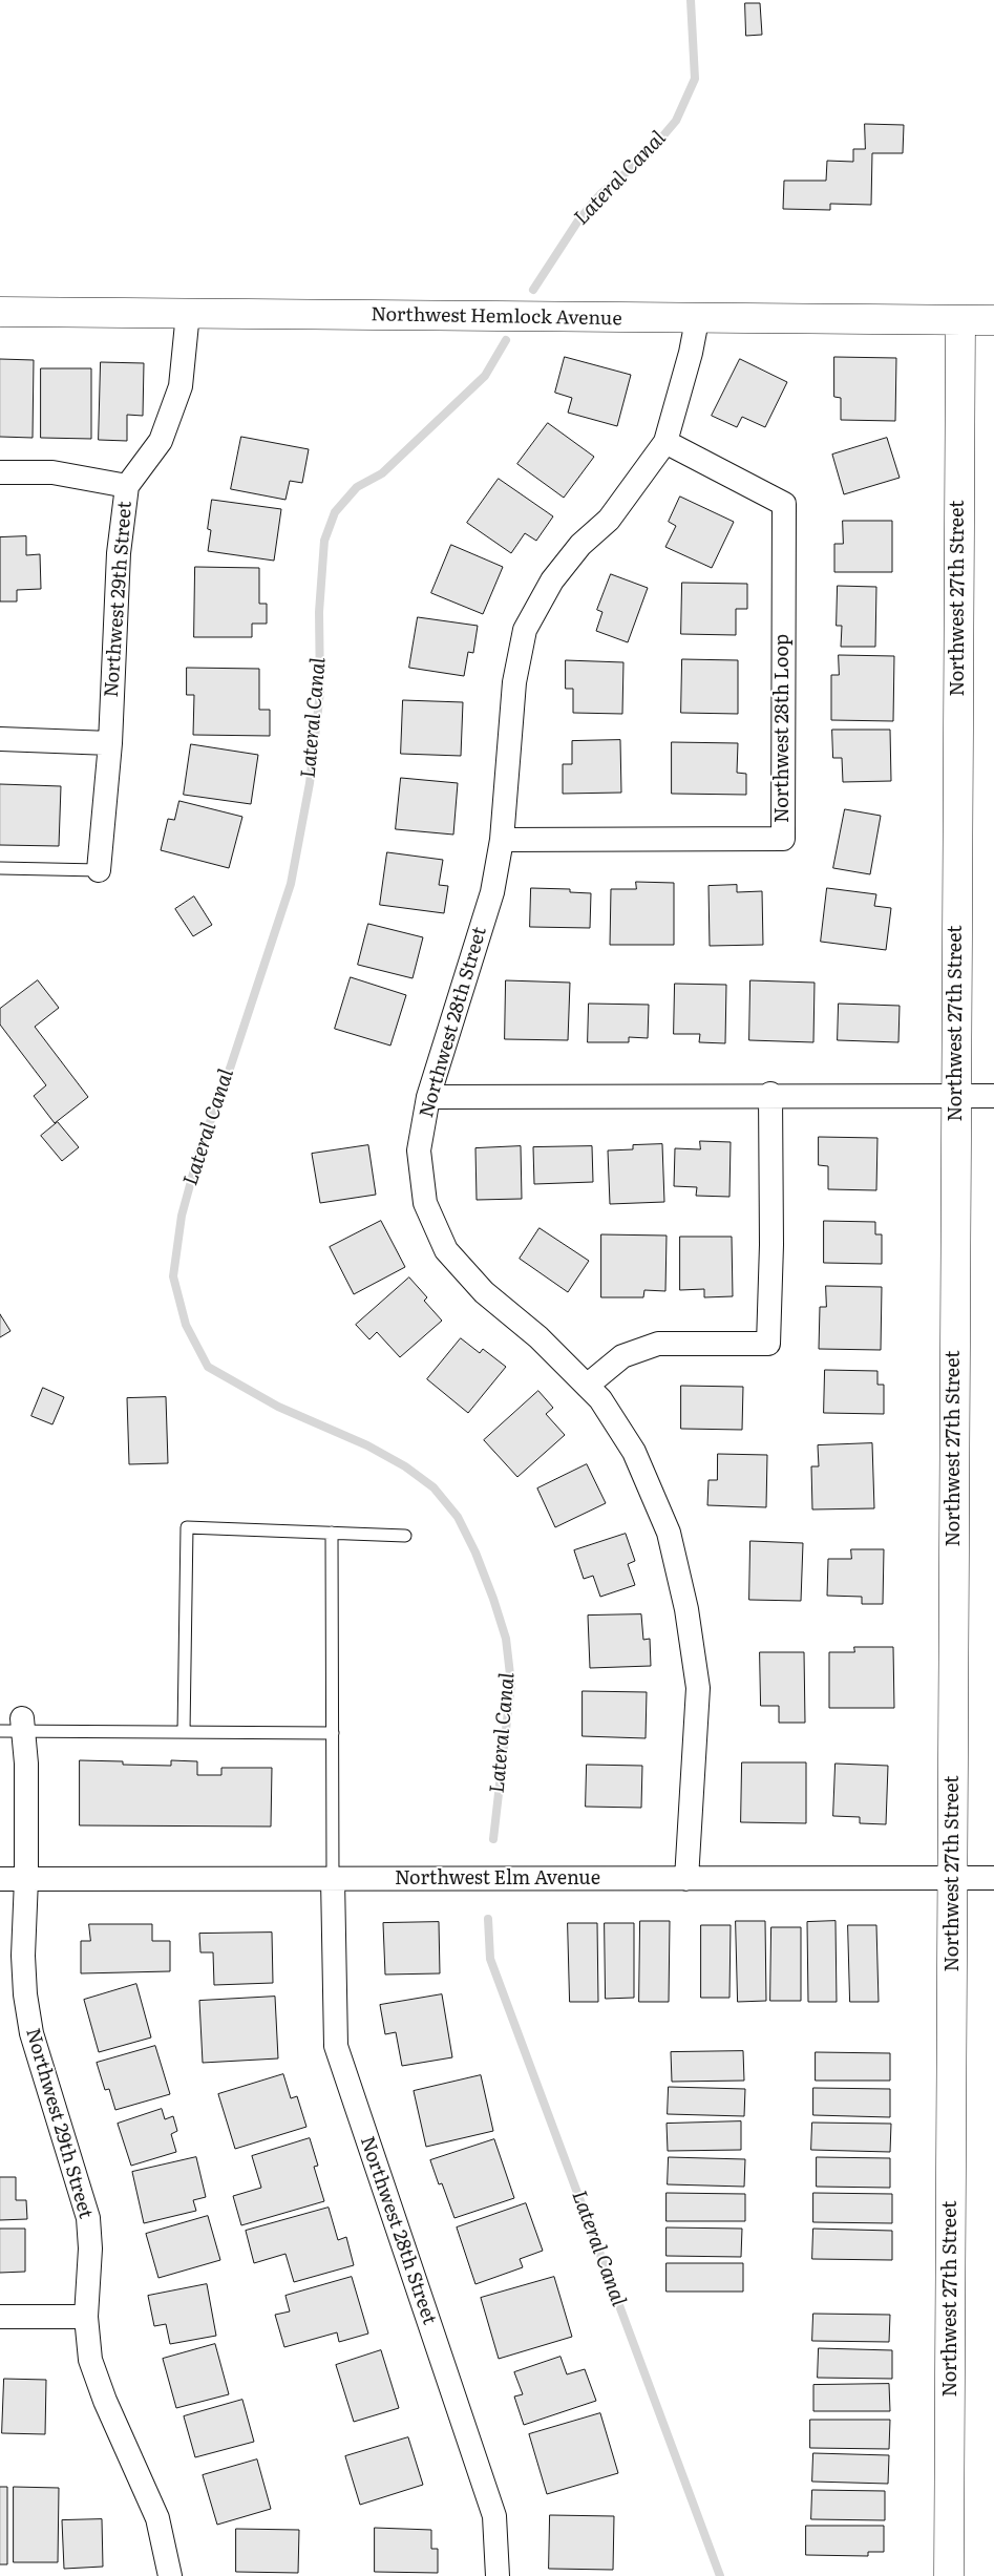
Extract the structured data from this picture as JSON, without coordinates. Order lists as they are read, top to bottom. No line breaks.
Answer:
{"streets":{"street":["Northwest Hemlock Avenue","Northwest 27th Street","Northwest 29th Street","Northwest 28th Loop","Northwest 28th Street","Northwest Elm Avenue"]},"crossings":[["Northwest Hemlock Avenue","Northwest 27th Street"],["Northwest Hemlock Avenue","Northwest 29th Street"],["Northwest Hemlock Avenue","Northwest 28th Street"],["Northwest 27th Street","Northwest Elm Avenue"],["Northwest 29th Street","Northwest Elm Avenue"],["Northwest 28th Loop","Northwest 28th Street"],["Northwest 28th Street","Northwest Elm Avenue"]],"water":["Lateral Canal"]}
